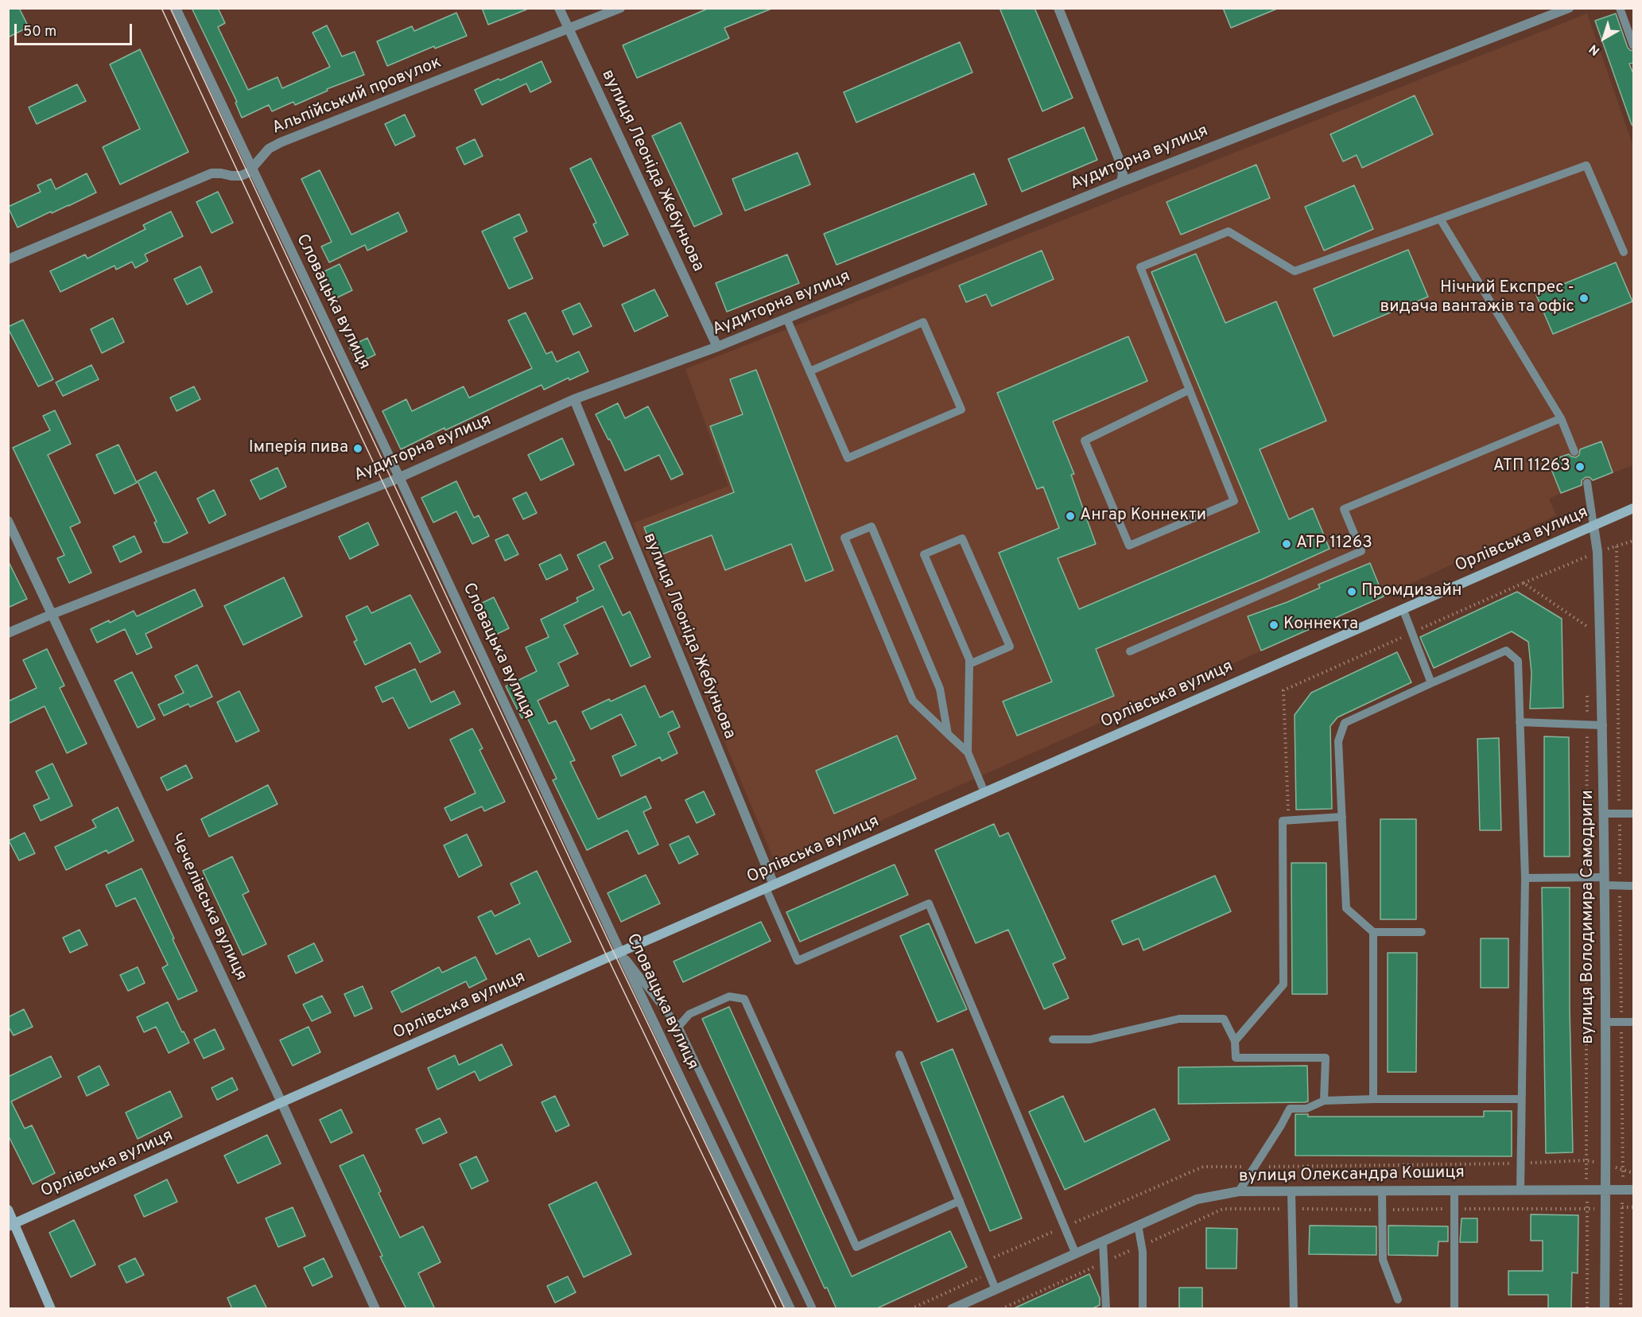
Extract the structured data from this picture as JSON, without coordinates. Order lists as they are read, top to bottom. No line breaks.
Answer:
{"streets":{"street":["Альпійський провулок","Аудиторна вулиця","вулиця Леоніда Жебуньова","Словацька вулиця","Орлівська вулиця","Чечелівська вулиця","вулиця Володимира Самодриги","вулиця Олександра Кошиця"]},"crossings":[["Альпійський провулок","вулиця Леоніда Жебуньова"],["Альпійський провулок","Словацька вулиця"],["Аудиторна вулиця","вулиця Леоніда Жебуньова"],["Аудиторна вулиця","Словацька вулиця"],["Аудиторна вулиця","Чечелівська вулиця"],["вулиця Леоніда Жебуньова","Орлівська вулиця"],["Словацька вулиця","Орлівська вулиця"],["Орлівська вулиця","Чечелівська вулиця"],["Орлівська вулиця","вулиця Володимира Самодриги"],["вулиця Володимира Самодриги","вулиця Олександра Кошиця"]],"places":["Нічний Експрес - видача вантажів та офіс","Імперія пива","АТП 11263","Ангар Коннекти","ATP 11263","Промдизайн","Коннекта"],"scale_bar":"50 m","north":"bottom left"}
